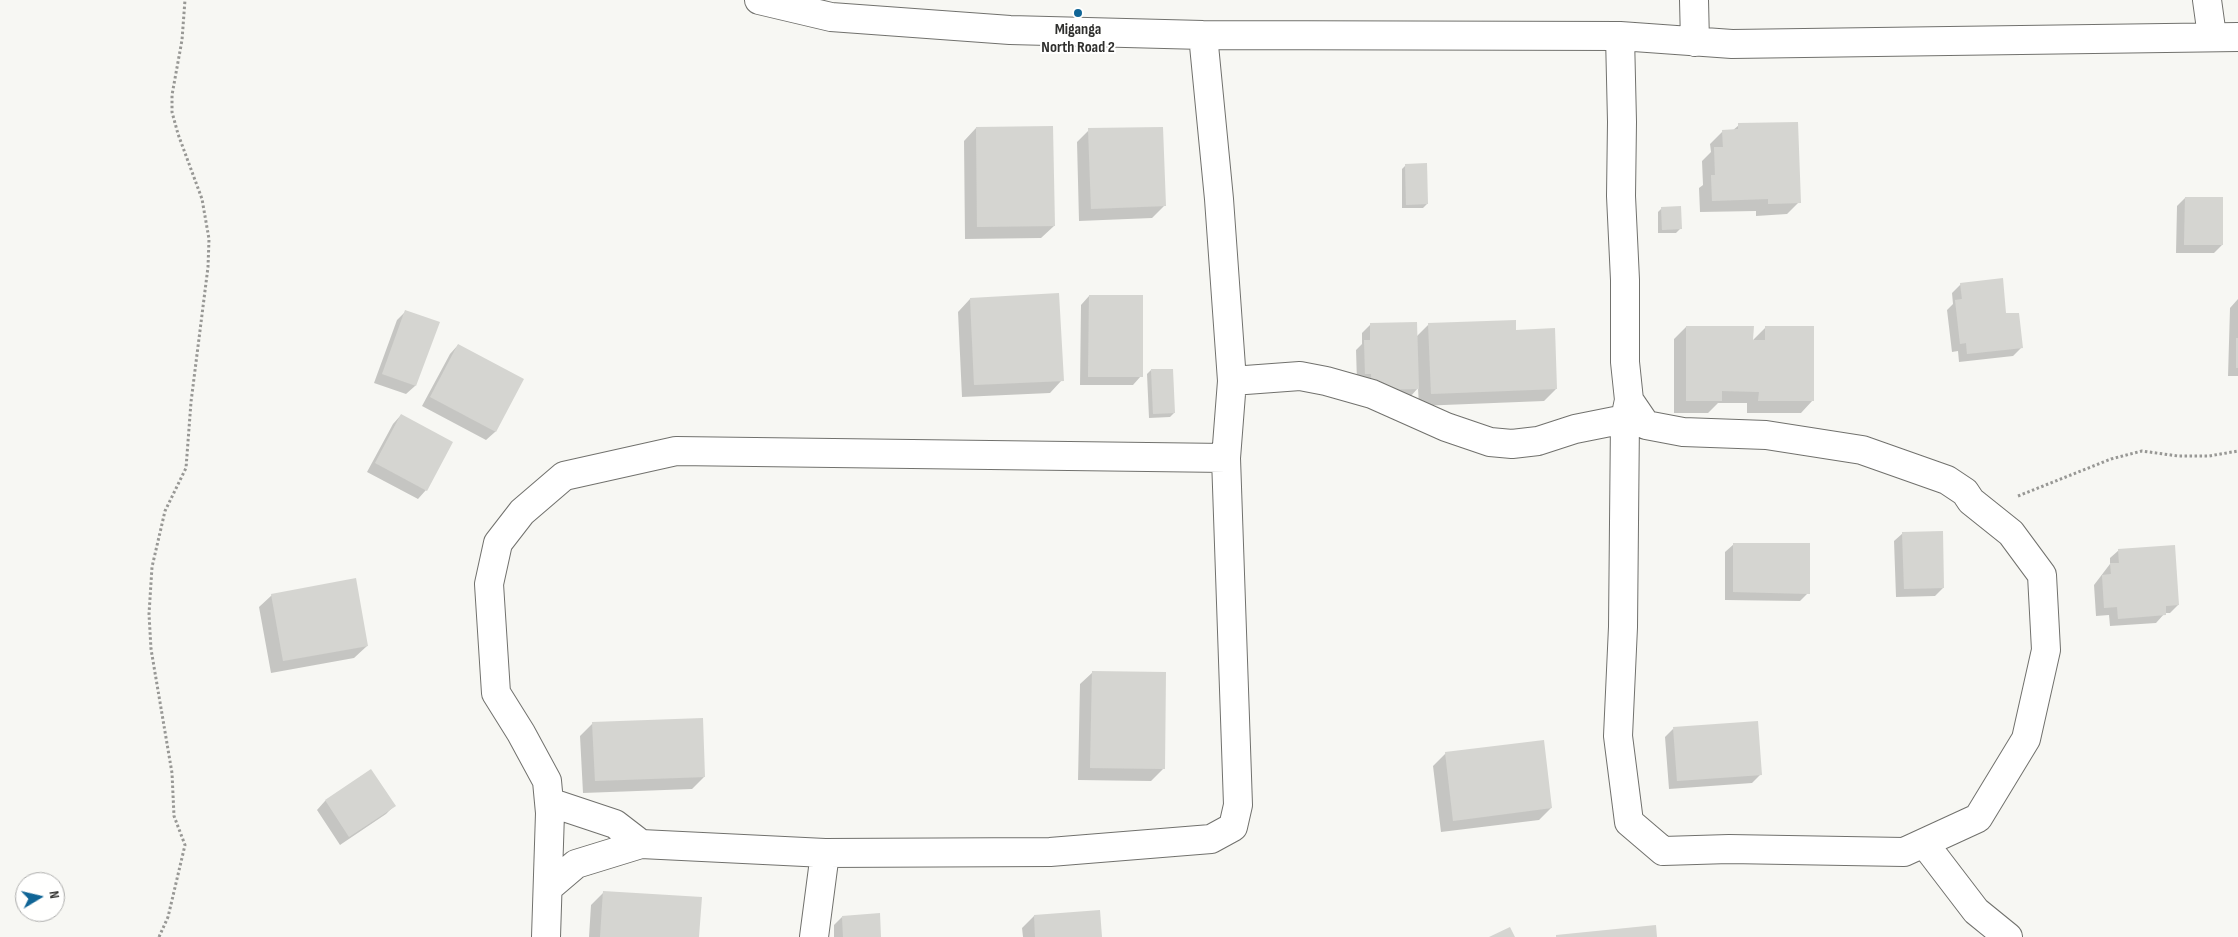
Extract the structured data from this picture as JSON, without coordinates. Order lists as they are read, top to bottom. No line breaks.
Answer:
{"places":["Miganga North Road 2"],"north":"right"}
